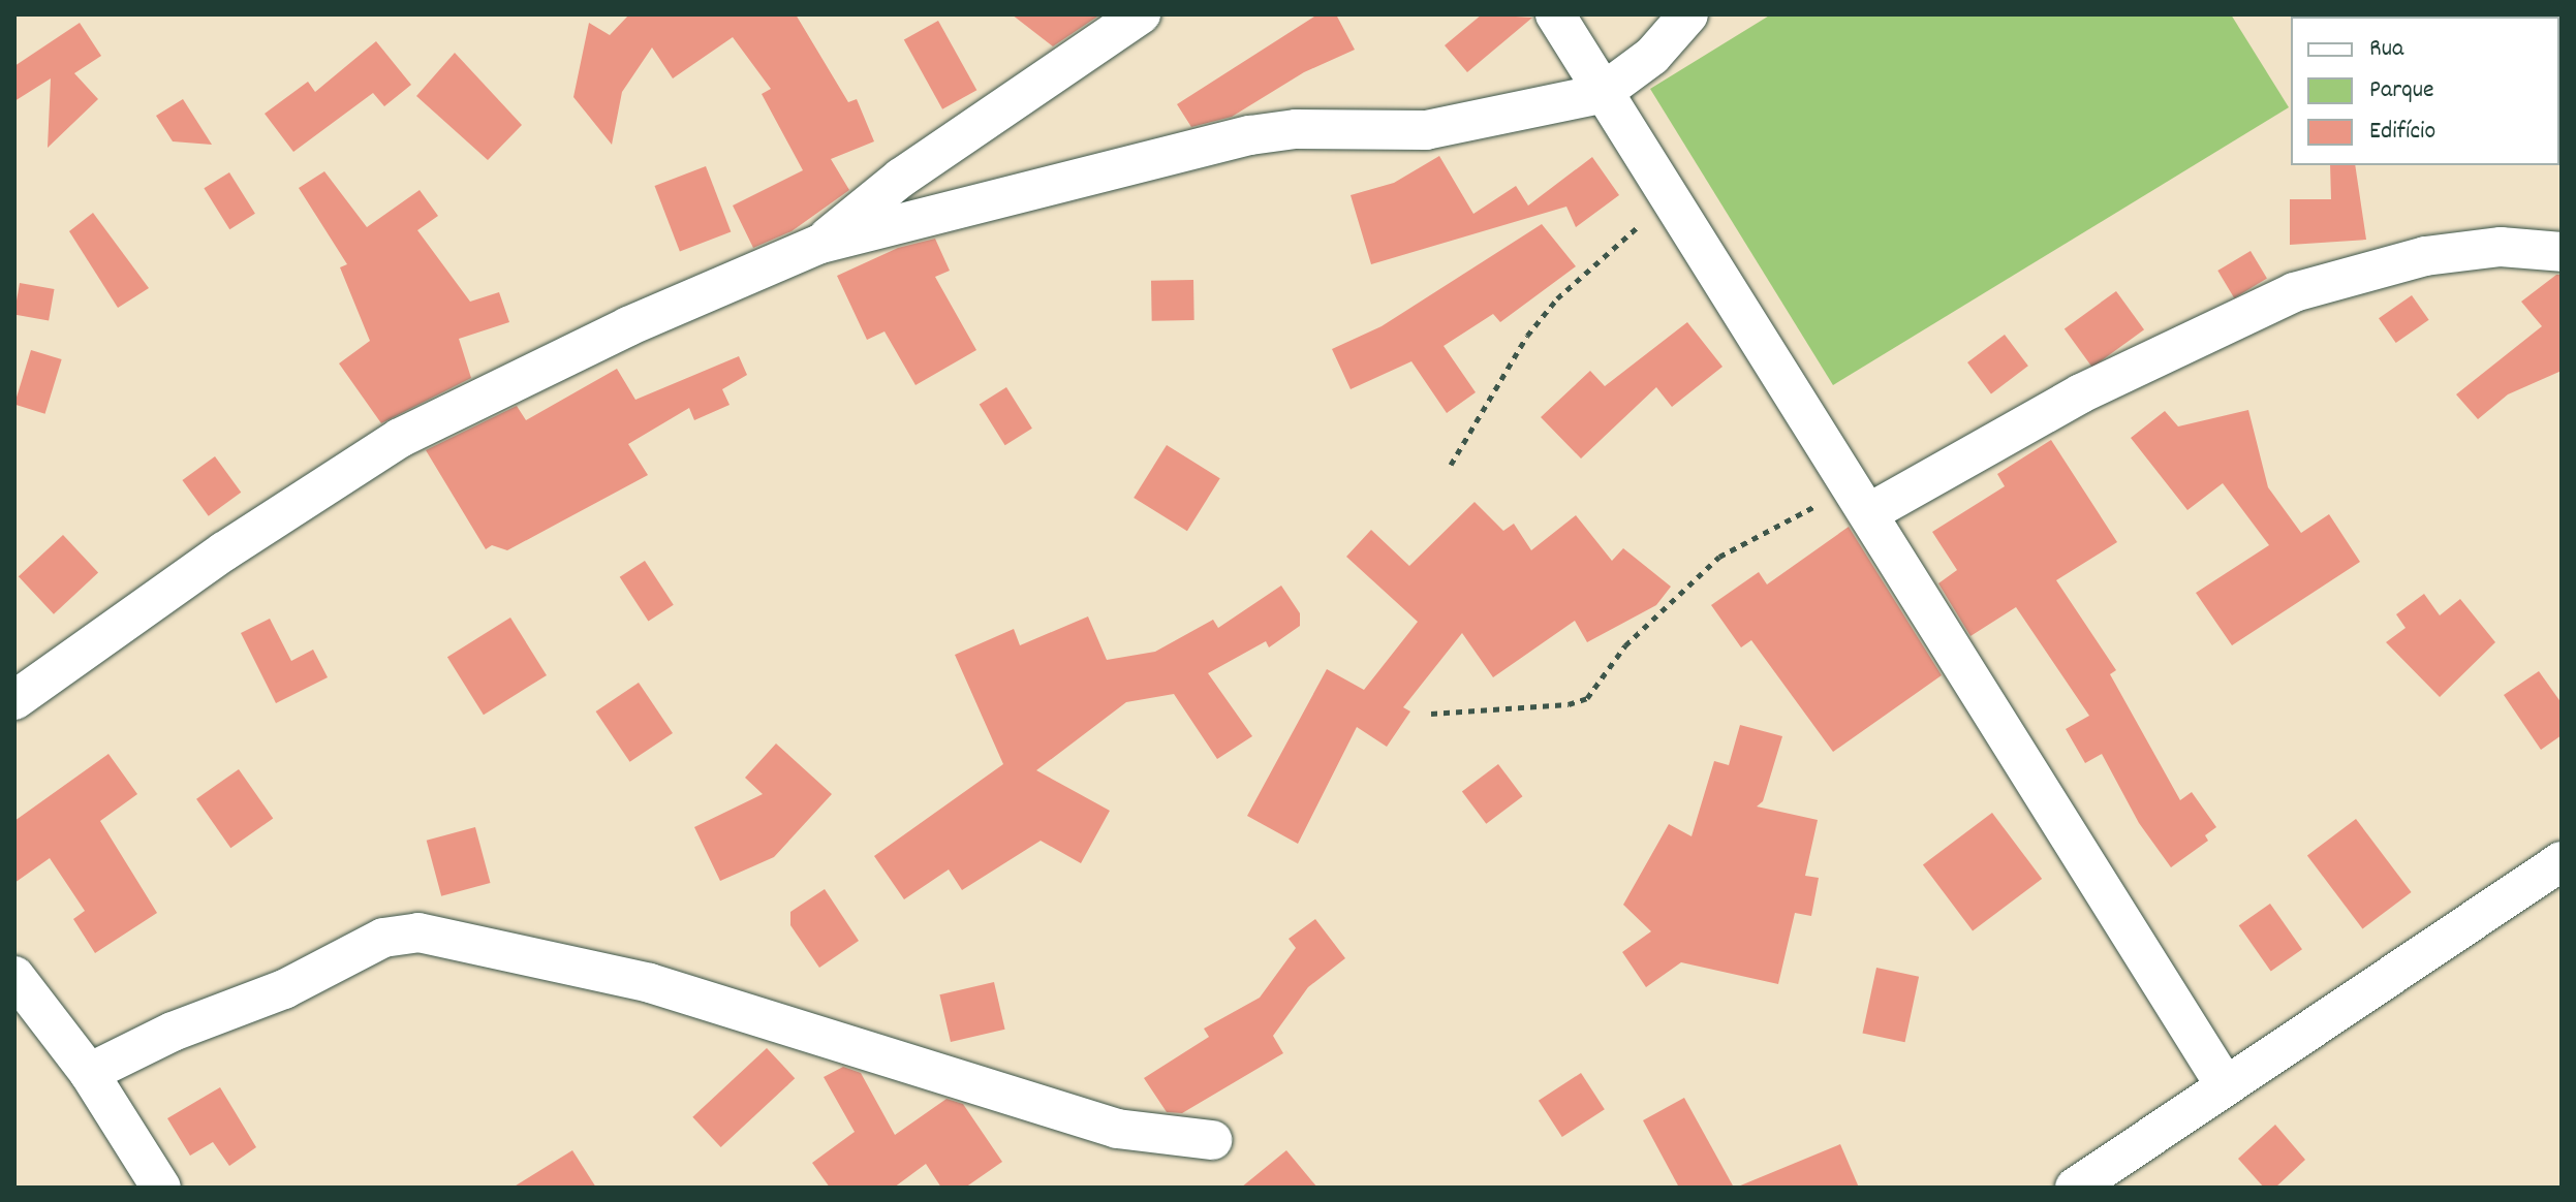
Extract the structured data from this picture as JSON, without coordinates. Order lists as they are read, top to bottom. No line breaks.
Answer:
{"legend":["Rua","Parque","Edifício"]}
